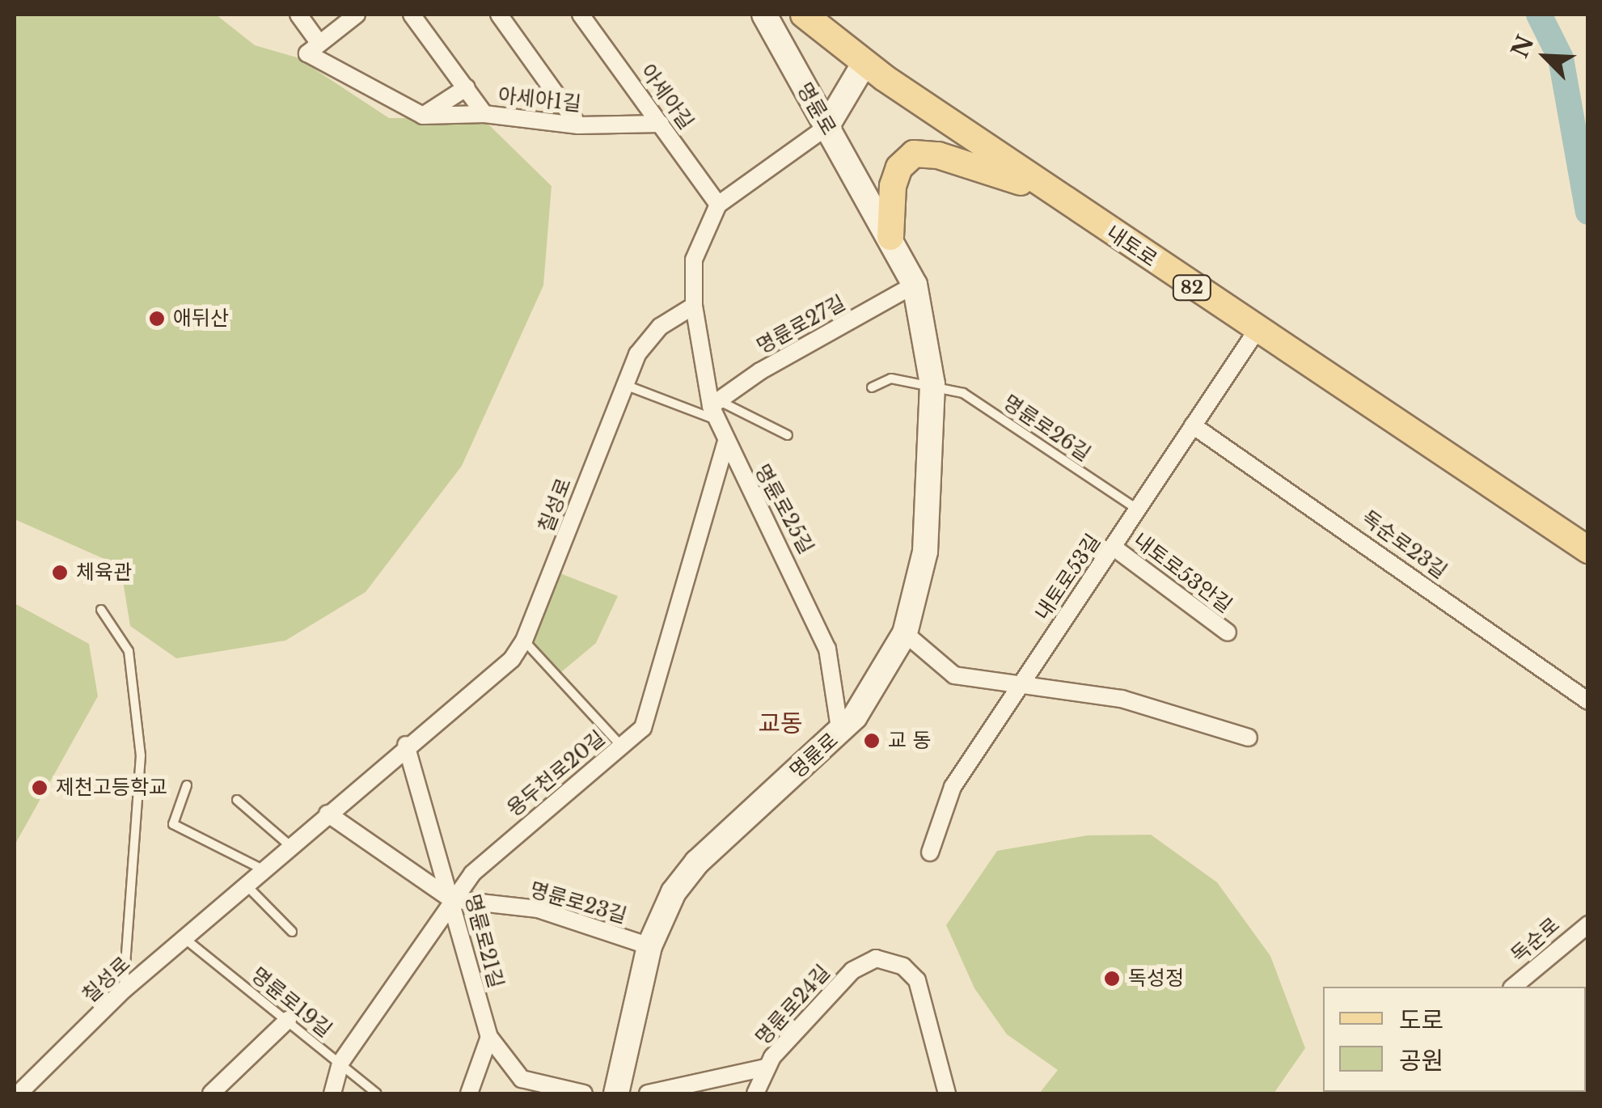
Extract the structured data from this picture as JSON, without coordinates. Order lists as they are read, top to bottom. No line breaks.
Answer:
{"streets":{"main road":["내토로","82"],"street":["아세아길","아세아1길","명륜로","명륜로27길","칠성로","명륜로25길","독순로23길","내토로53안길","내토로53길","용두천로20길","명륜로23길","독순로","명륜로21길","명륜로24길"],"lane":["명륜로26길","명륜로19길"]},"crossings":[["아세아길","아세아1길"],["명륜로","명륜로27길"],["명륜로","명륜로26길"],["명륜로","명륜로25길"],["명륜로","명륜로23길"],["내토로","내토로53길"],["명륜로27길","명륜로25길"],["명륜로26길","내토로53길"],["칠성로","명륜로25길"],["칠성로","명륜로23길"],["칠성로","명륜로21길"],["칠성로","명륜로19길"],["명륜로25길","용두천로20길"],["독순로23길","내토로53길"],["내토로53안길","내토로53길"],["용두천로20길","명륜로23길"],["용두천로20길","명륜로21길"],["용두천로20길","명륜로19길"],["명륜로23길","명륜로21길"]],"districts":["교동"],"places":["애뒤산","체육관","교 동","제천고등학교","독성정"],"legend":["도로","공원"],"north":"top left"}
